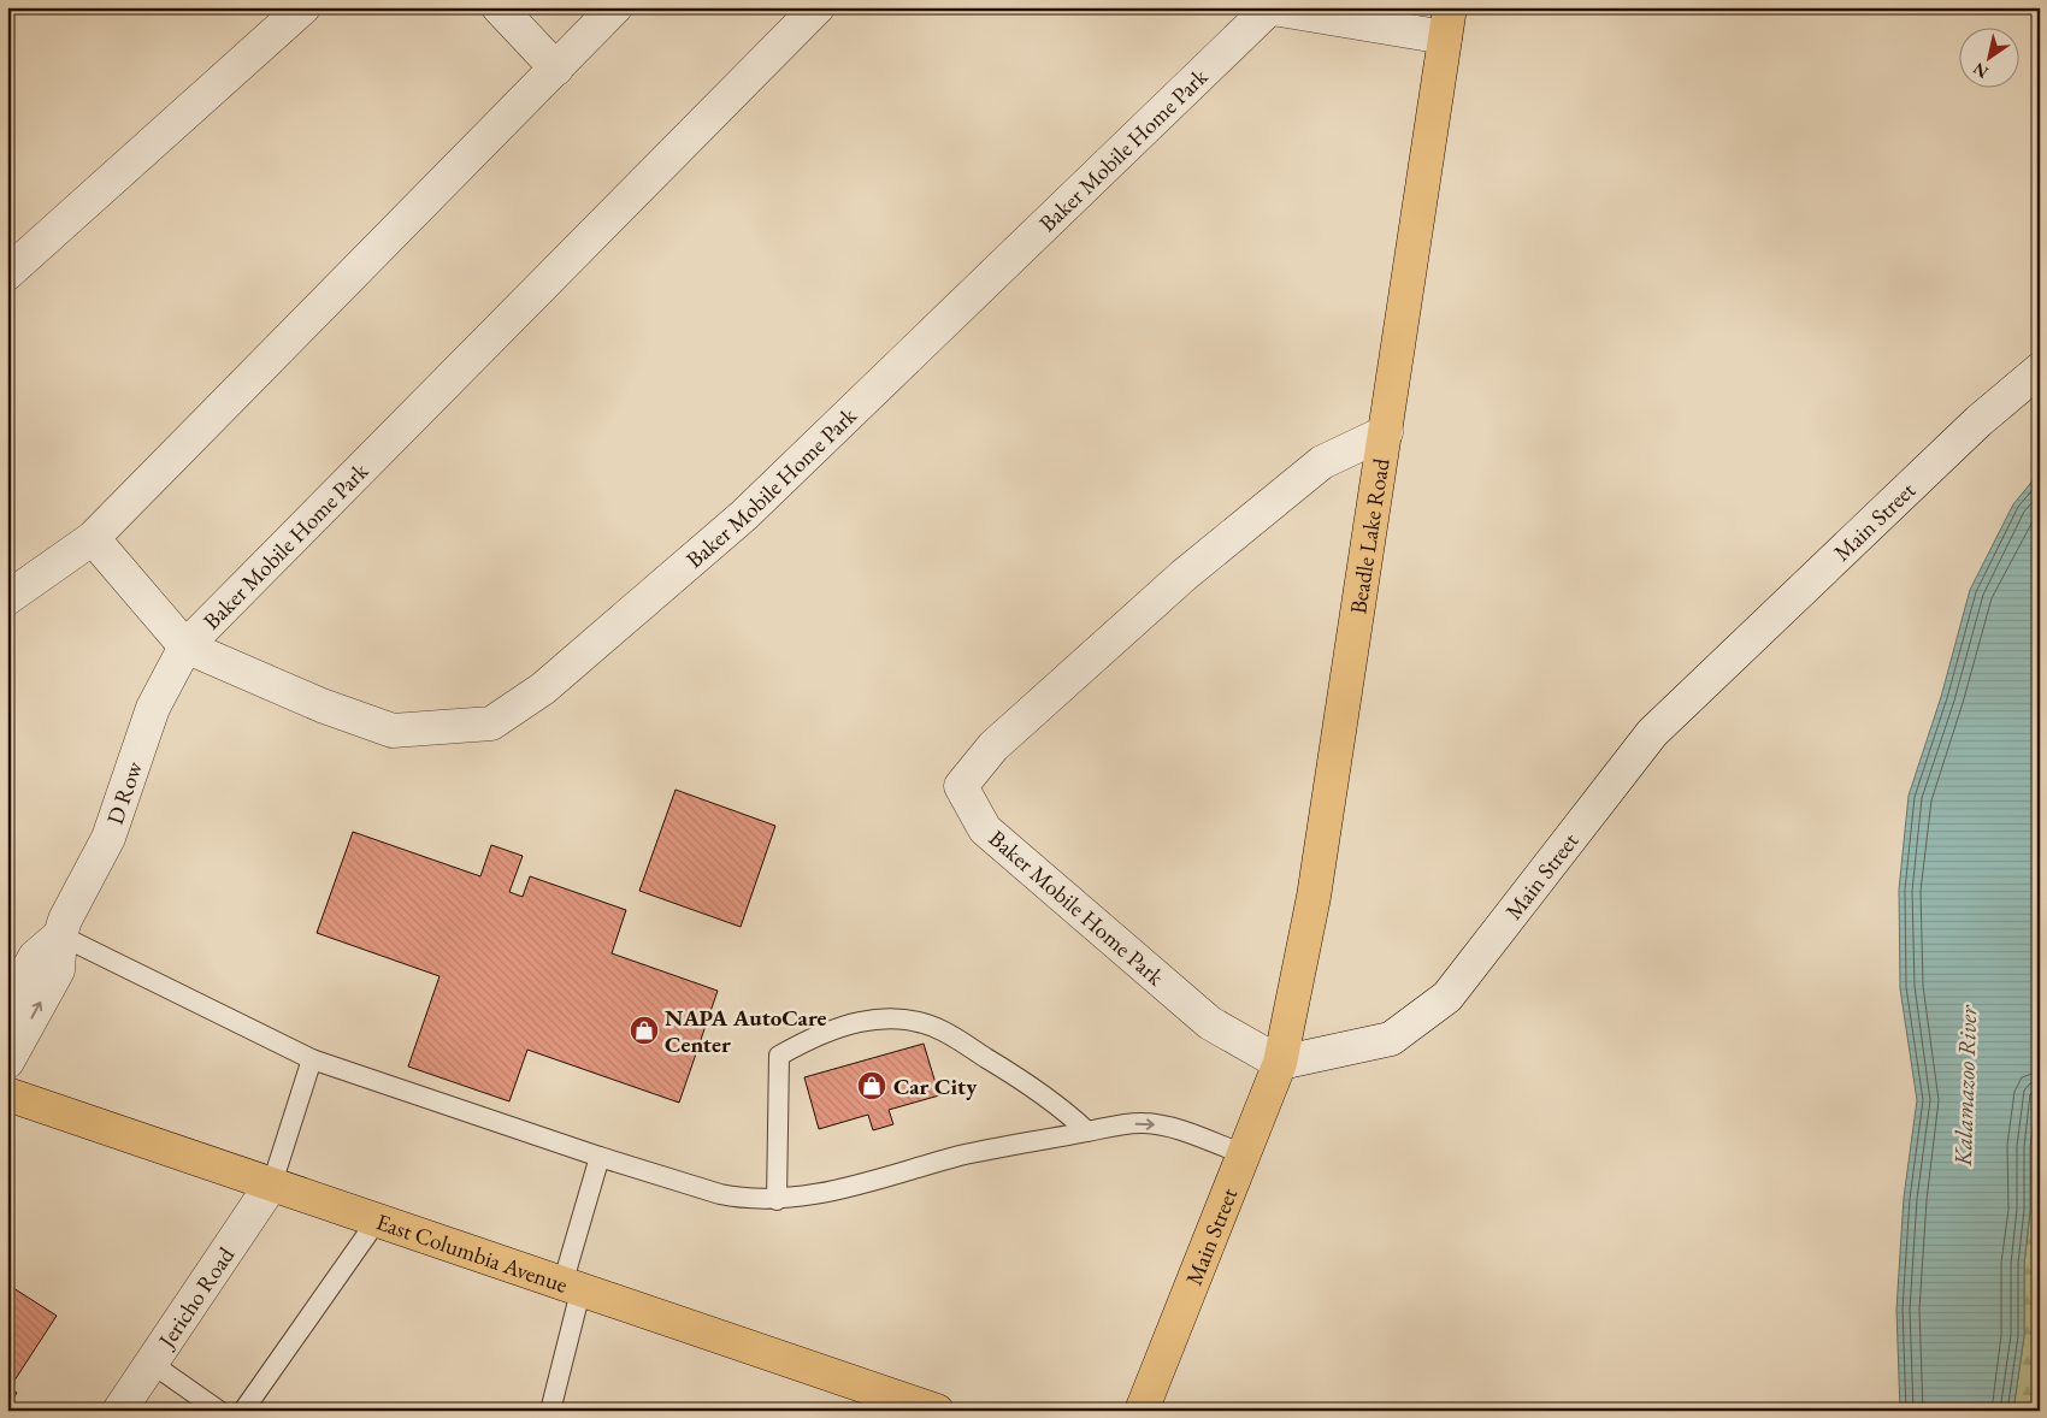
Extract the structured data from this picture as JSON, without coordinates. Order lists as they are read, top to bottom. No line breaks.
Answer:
{"streets":{"main road":["Main Street","Beadle Lake Road","East Columbia Avenue"],"street":["Baker Mobile Home Park","D Row","Jericho Road"]},"crossings":[["Baker Mobile Home Park","Main Street"],["Baker Mobile Home Park","Beadle Lake Road"],["Baker Mobile Home Park","D Row"],["Main Street","Beadle Lake Road"],["East Columbia Avenue","Jericho Road"]],"water":["Kalamazoo River"],"places":{"shop":["NAPA AutoCare Center","Car City"]},"north":"bottom left"}
